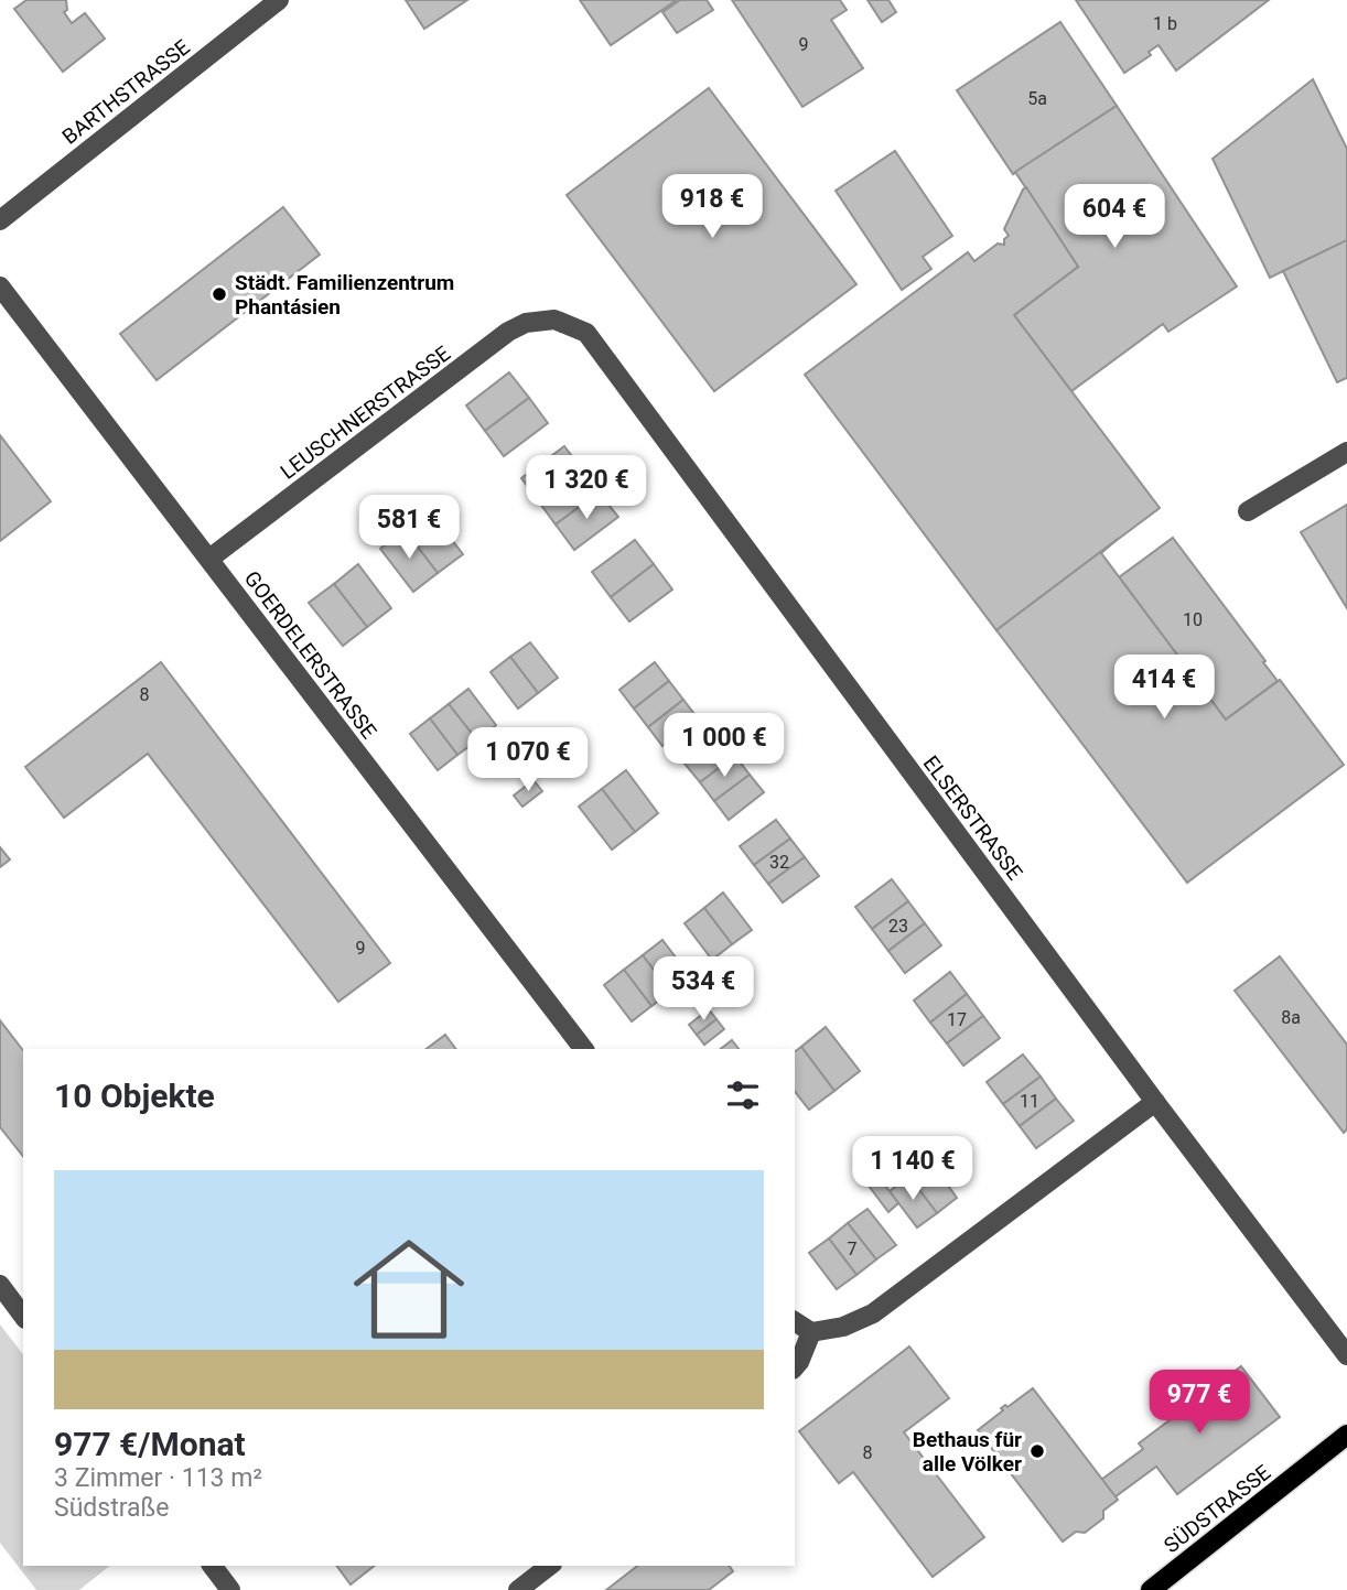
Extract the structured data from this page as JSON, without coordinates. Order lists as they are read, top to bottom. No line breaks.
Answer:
{"streets":{"main road":["SÜDSTRASSE"],"street":["BARTHSTRASSE","LEUSCHNERSTRASSE","GOERDELERSTRASSE","ELSERSTRASSE"]},"crossings":[["LEUSCHNERSTRASSE","GOERDELERSTRASSE"],["LEUSCHNERSTRASSE","ELSERSTRASSE"]],"places":["Städt. Familienzentrum Phantásien","Bethaus für alle Völker"],"house_numbers":["1 b","9","5a","10","8","32","23","9","8a","17","11","7","8"],"page":{"price":["918 €","604 €","1 320 €","581 €","414 €","1 000 €","1 070 €","534 €","1 140 €","977 €"],"heading":"10 Objekte","list":[{"name":"977 €/Monat","note":"3 Zimmer · 113 m² · Südstraße"}]}}
